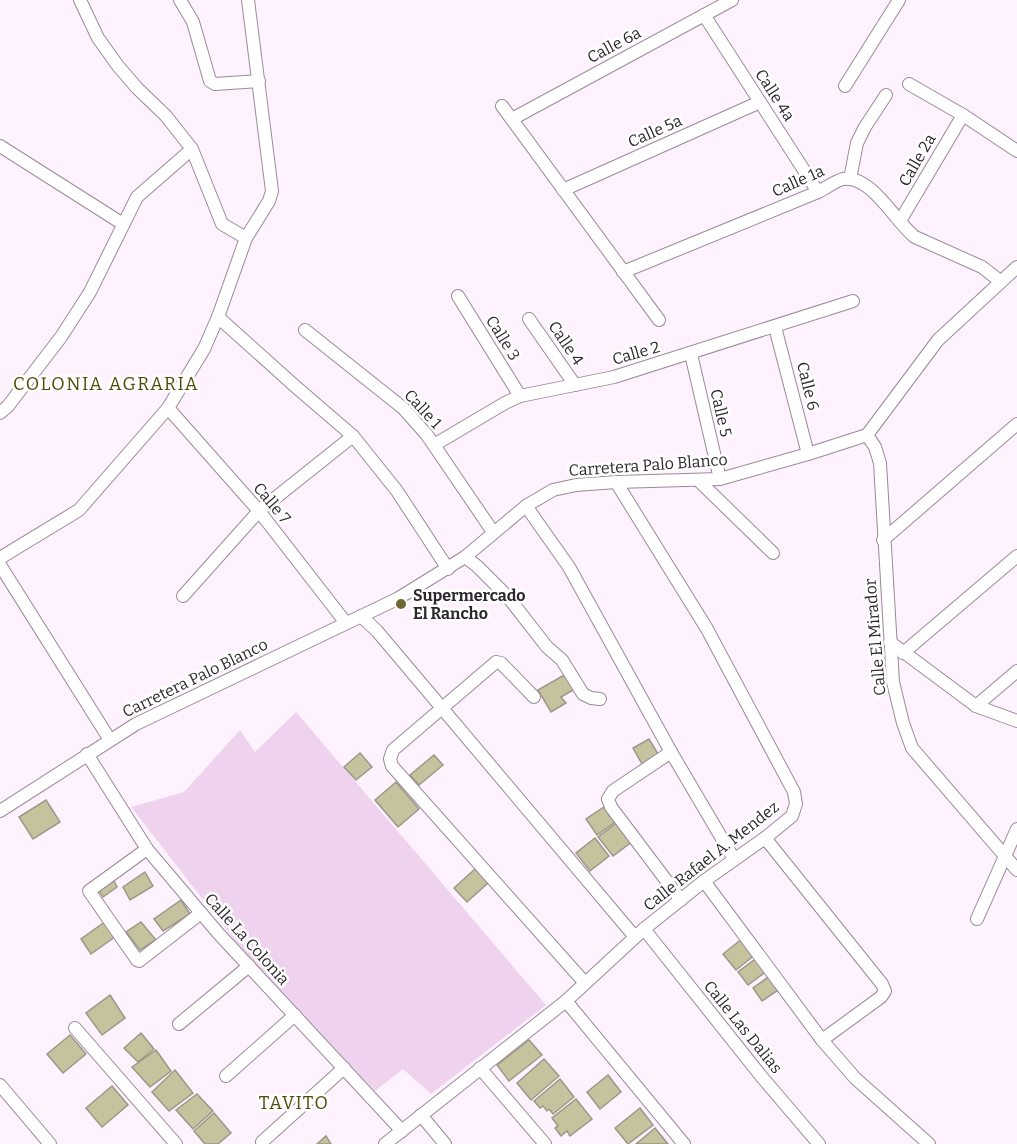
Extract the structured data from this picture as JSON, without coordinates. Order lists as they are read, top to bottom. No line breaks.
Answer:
{"streets":{"street":["Calle 6a","Calle 4a","Calle 5a","Calle 2a","Calle 1a","Calle 3","Calle 4","Calle 2","Calle 6","Calle 1","Calle 5","Carretera Palo Blanco","Calle 7","Calle El Mirador","Calle Rafael A. Mendez","Calle La Colonia","Calle Las Dalias"]},"crossings":[["Calle 6a","Calle 4a"],["Calle 4a","Calle 5a"],["Calle 4a","Calle 1a"],["Calle 2a","Calle 1a"],["Calle 3","Calle 2"],["Calle 4","Calle 2"],["Calle 2","Calle 6"],["Calle 2","Calle 1"],["Calle 2","Calle 5"],["Calle 6","Carretera Palo Blanco"],["Calle 1","Carretera Palo Blanco"],["Calle 5","Carretera Palo Blanco"],["Carretera Palo Blanco","Calle 7"],["Carretera Palo Blanco","Calle El Mirador"],["Carretera Palo Blanco","Calle Rafael A. Mendez"],["Carretera Palo Blanco","Calle La Colonia"],["Carretera Palo Blanco","Calle Las Dalias"],["Calle Rafael A. Mendez","Calle La Colonia"],["Calle Rafael A. Mendez","Calle Las Dalias"]],"districts":["COLONIA AGRARIA","TAVITO"],"places":["Supermercado El Rancho"]}
